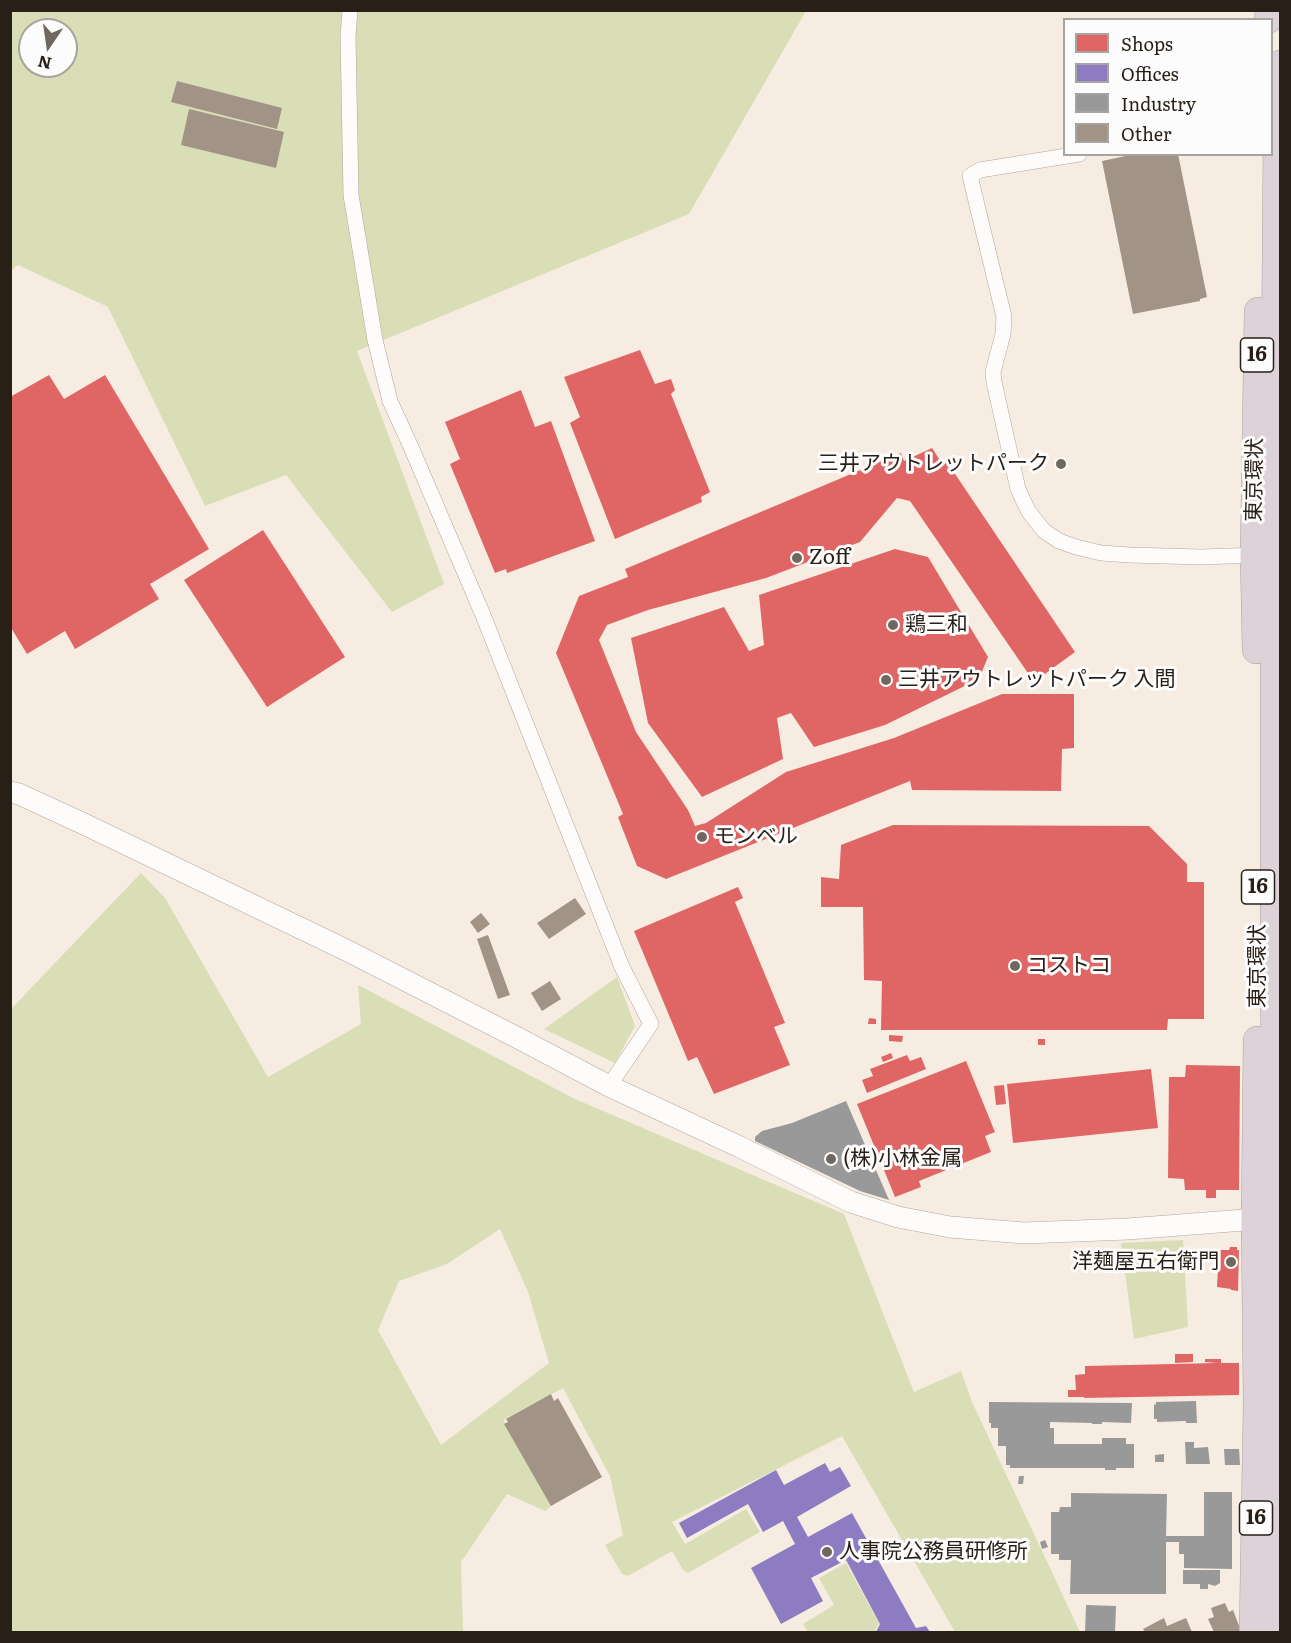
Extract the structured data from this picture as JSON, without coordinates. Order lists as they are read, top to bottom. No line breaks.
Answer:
{"streets":{"highway":["16","東京環状"]},"places":["三井アウトレットパーク","Zoff","鶏三和","三井アウトレットパーク 入間","モンベル","コストコ","(株)小林金属","洋麺屋五右衛門","人事院公務員研修所"],"legend":["Shops","Offices","Industry","Other"],"north":"bottom"}
